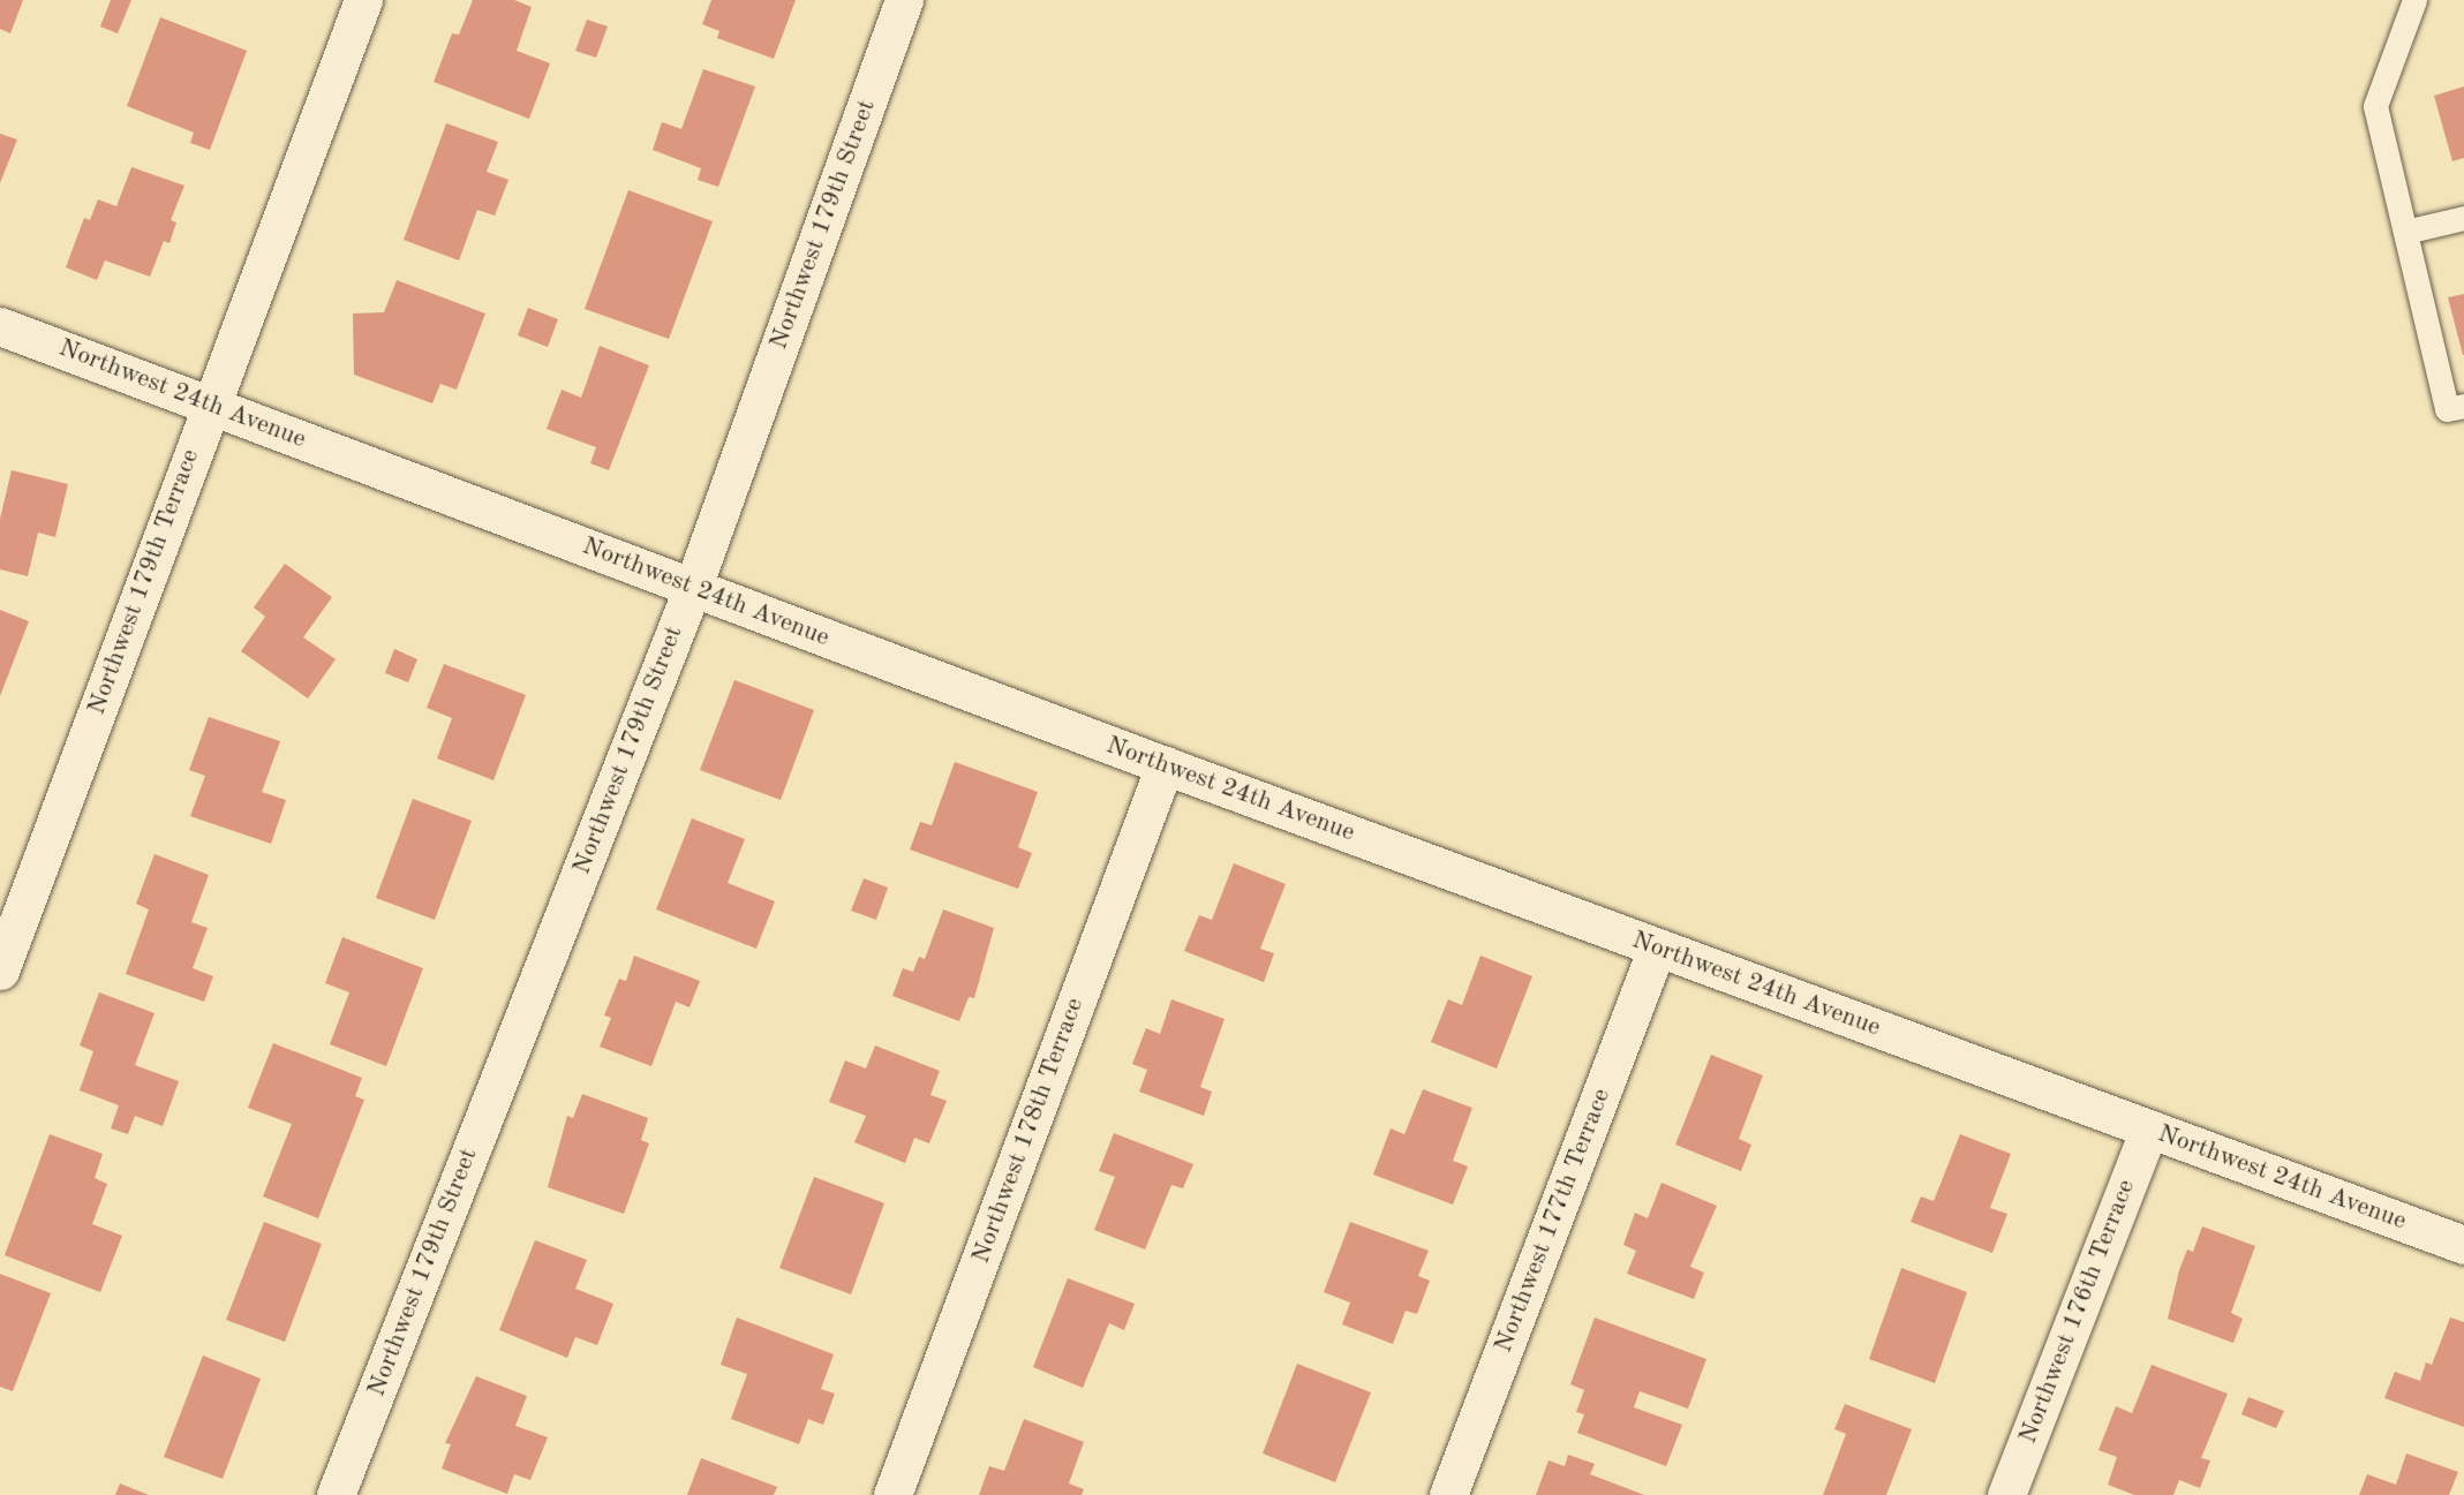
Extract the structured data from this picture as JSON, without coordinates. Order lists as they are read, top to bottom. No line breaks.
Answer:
{"streets":{"street":["Northwest 179th Street","Northwest 24th Avenue","Northwest 179th Terrace","Northwest 178th Terrace","Northwest 177th Terrace","Northwest 176th Terrace"]},"crossings":[["Northwest 179th Street","Northwest 24th Avenue"],["Northwest 24th Avenue","Northwest 179th Terrace"],["Northwest 24th Avenue","Northwest 178th Terrace"],["Northwest 24th Avenue","Northwest 177th Terrace"],["Northwest 24th Avenue","Northwest 176th Terrace"]]}
